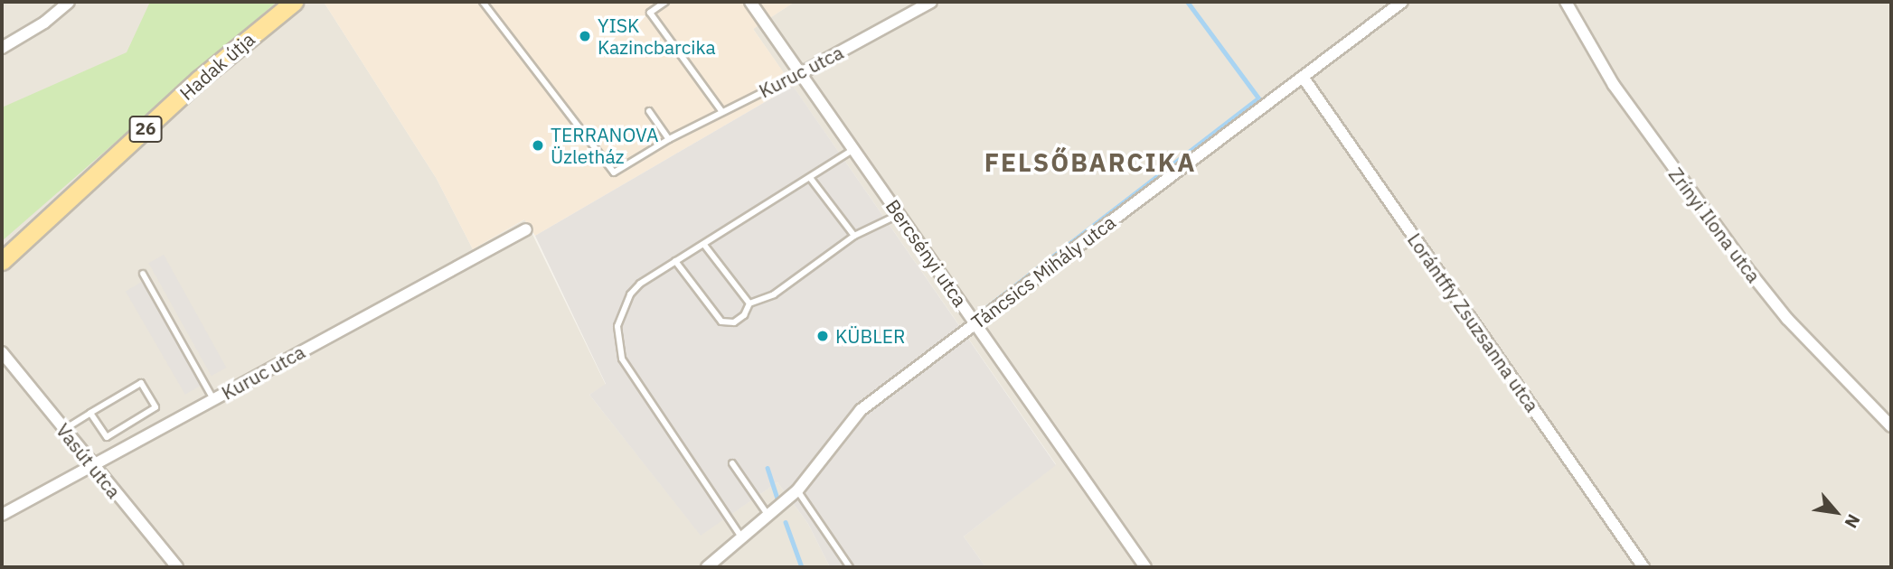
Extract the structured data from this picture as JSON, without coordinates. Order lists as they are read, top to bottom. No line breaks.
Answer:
{"streets":{"main road":["Hadak útja","26"],"street":["Kuruc utca","Zrínyi Ilona utca","Bercsényi utca","Táncsics Mihály utca","Lorántffy Zsuzsanna utca","Vasút utca"]},"crossings":[["Kuruc utca","Bercsényi utca"],["Kuruc utca","Vasút utca"],["Bercsényi utca","Táncsics Mihály utca"],["Táncsics Mihály utca","Lorántffy Zsuzsanna utca"]],"districts":["FELSŐBARCIKA"],"places":["YISK Kazincbarcika","TERRANOVA Üzletház","KÜBLER"],"north":"bottom right"}
